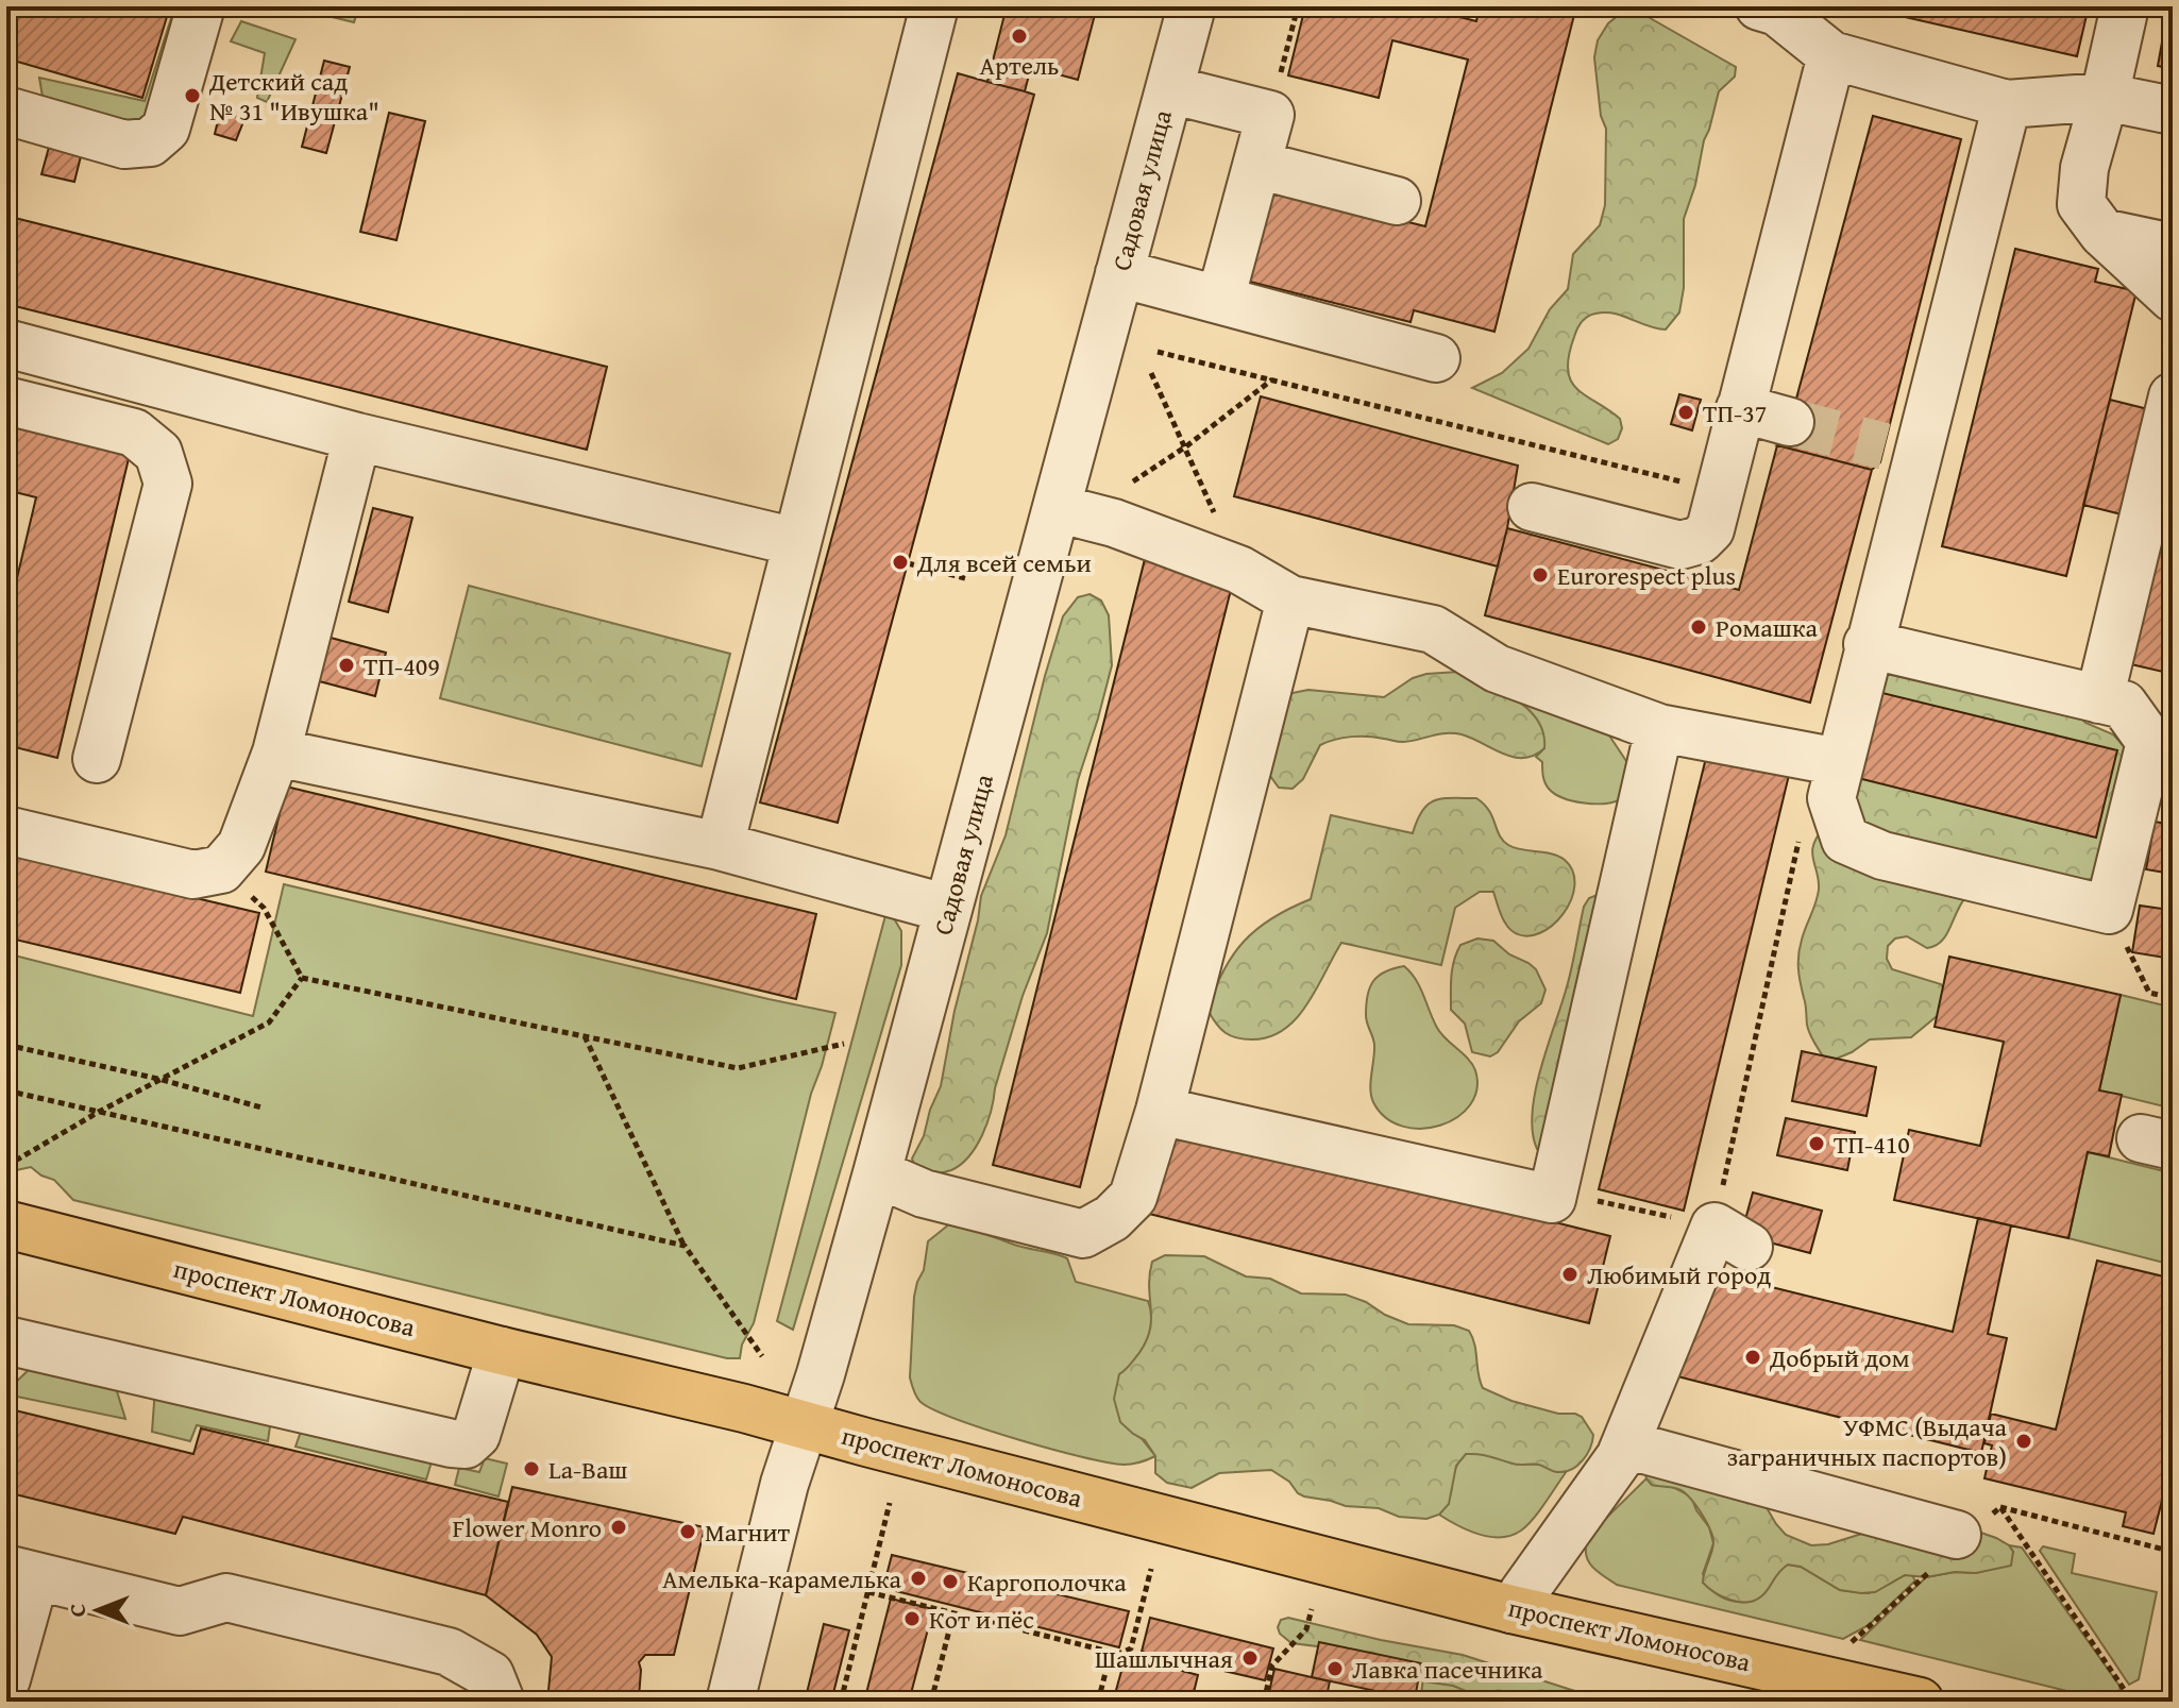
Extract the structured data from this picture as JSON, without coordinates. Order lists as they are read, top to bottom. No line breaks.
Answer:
{"streets":{"main road":["проспект Ломоносова"],"street":["Садовая улица"]},"crossings":[["Садовая улица","проспект Ломоносова"]],"places":["Артель","Детский сад № 31 \"Ивушка\"","ТП-37","Для всей семьи","Eurorespect plus","Ромашка","ТП-409","ТП-410","Любимый город","Добрый дом","УФМС (Выдача заграничных паспортов)","La-Ваш","Flower Monro","Магнит","Амелька-карамелька","Каргополочка","Кот и пёс","Шашлычная","Лавка пасечника"],"north":"left"}
